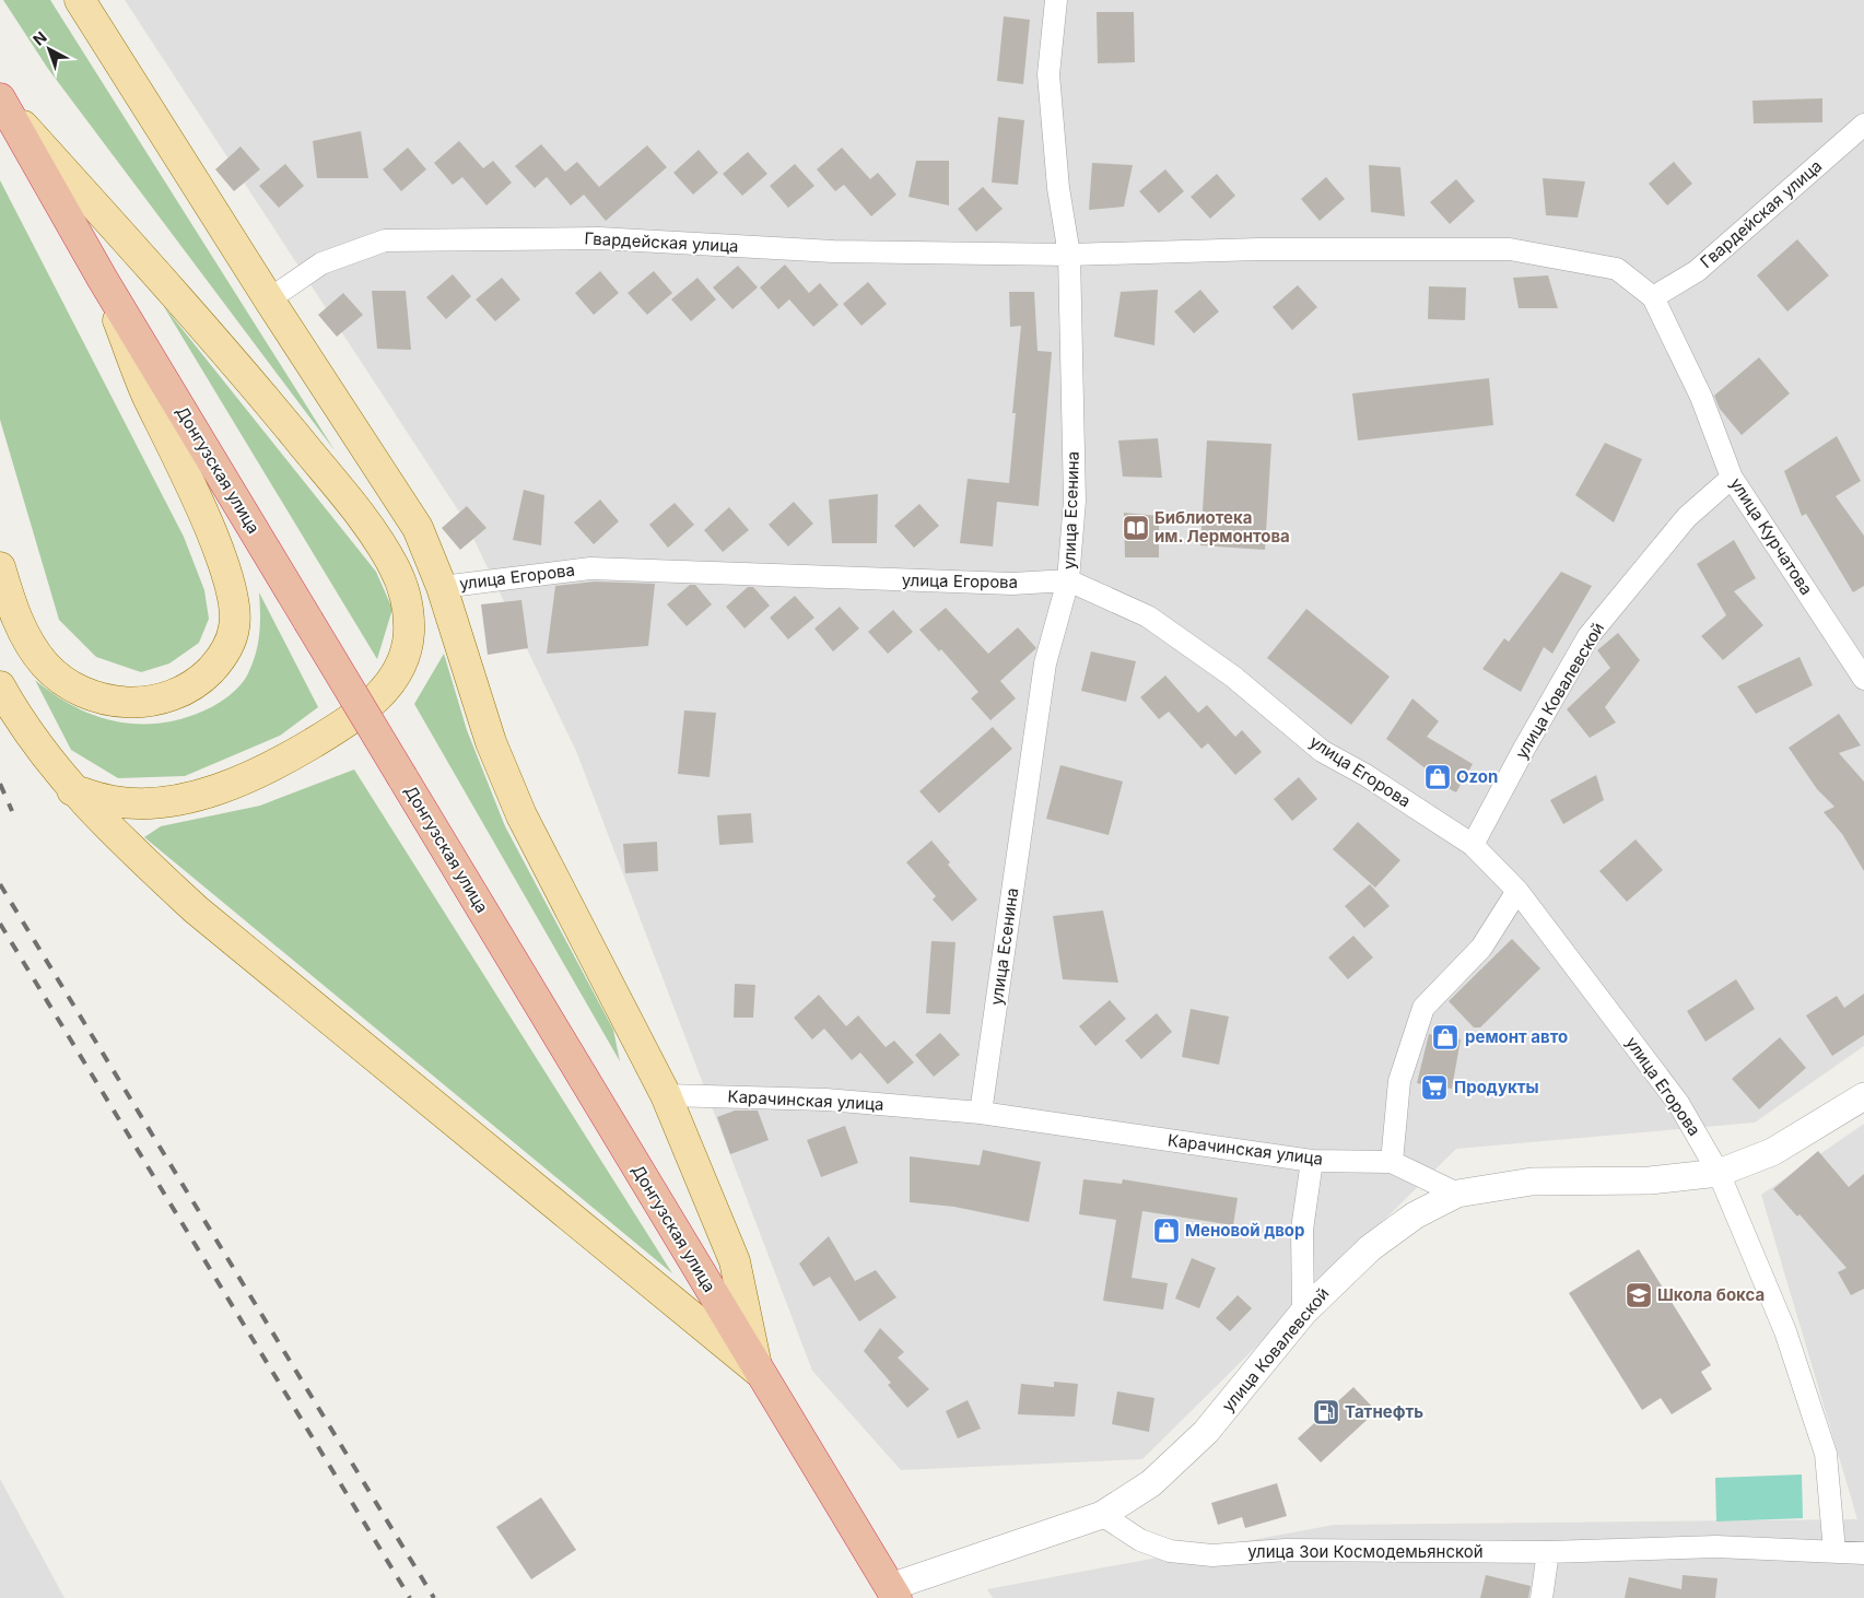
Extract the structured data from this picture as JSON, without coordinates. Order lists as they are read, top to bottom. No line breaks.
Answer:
{"streets":{"highway":["Донгузская улица"],"street":["Гвардейская улица","улица Есенина","улица Курчатова","улица Егорова","улица Ковалевской","Карачинская улица","улица Зои Космодемьянской"]},"crossings":[["Гвардейская улица","улица Есенина"],["Гвардейская улица","улица Курчатова"],["улица Есенина","улица Егорова"],["улица Есенина","Карачинская улица"],["улица Курчатова","улица Ковалевской"],["улица Егорова","улица Ковалевской"],["улица Егорова","улица Зои Космодемьянской"],["улица Ковалевской","Карачинская улица"],["улица Ковалевской","улица Зои Космодемьянской"]],"places":{"library":["Библиотека им. Лермонтова"],"shop":["Ozon","ремонт авто","Меновой двор"],"supermarket":["Продукты"],"school or university":["Школа бокса"],"fuel station":["Татнефть"]},"north":"top left"}
